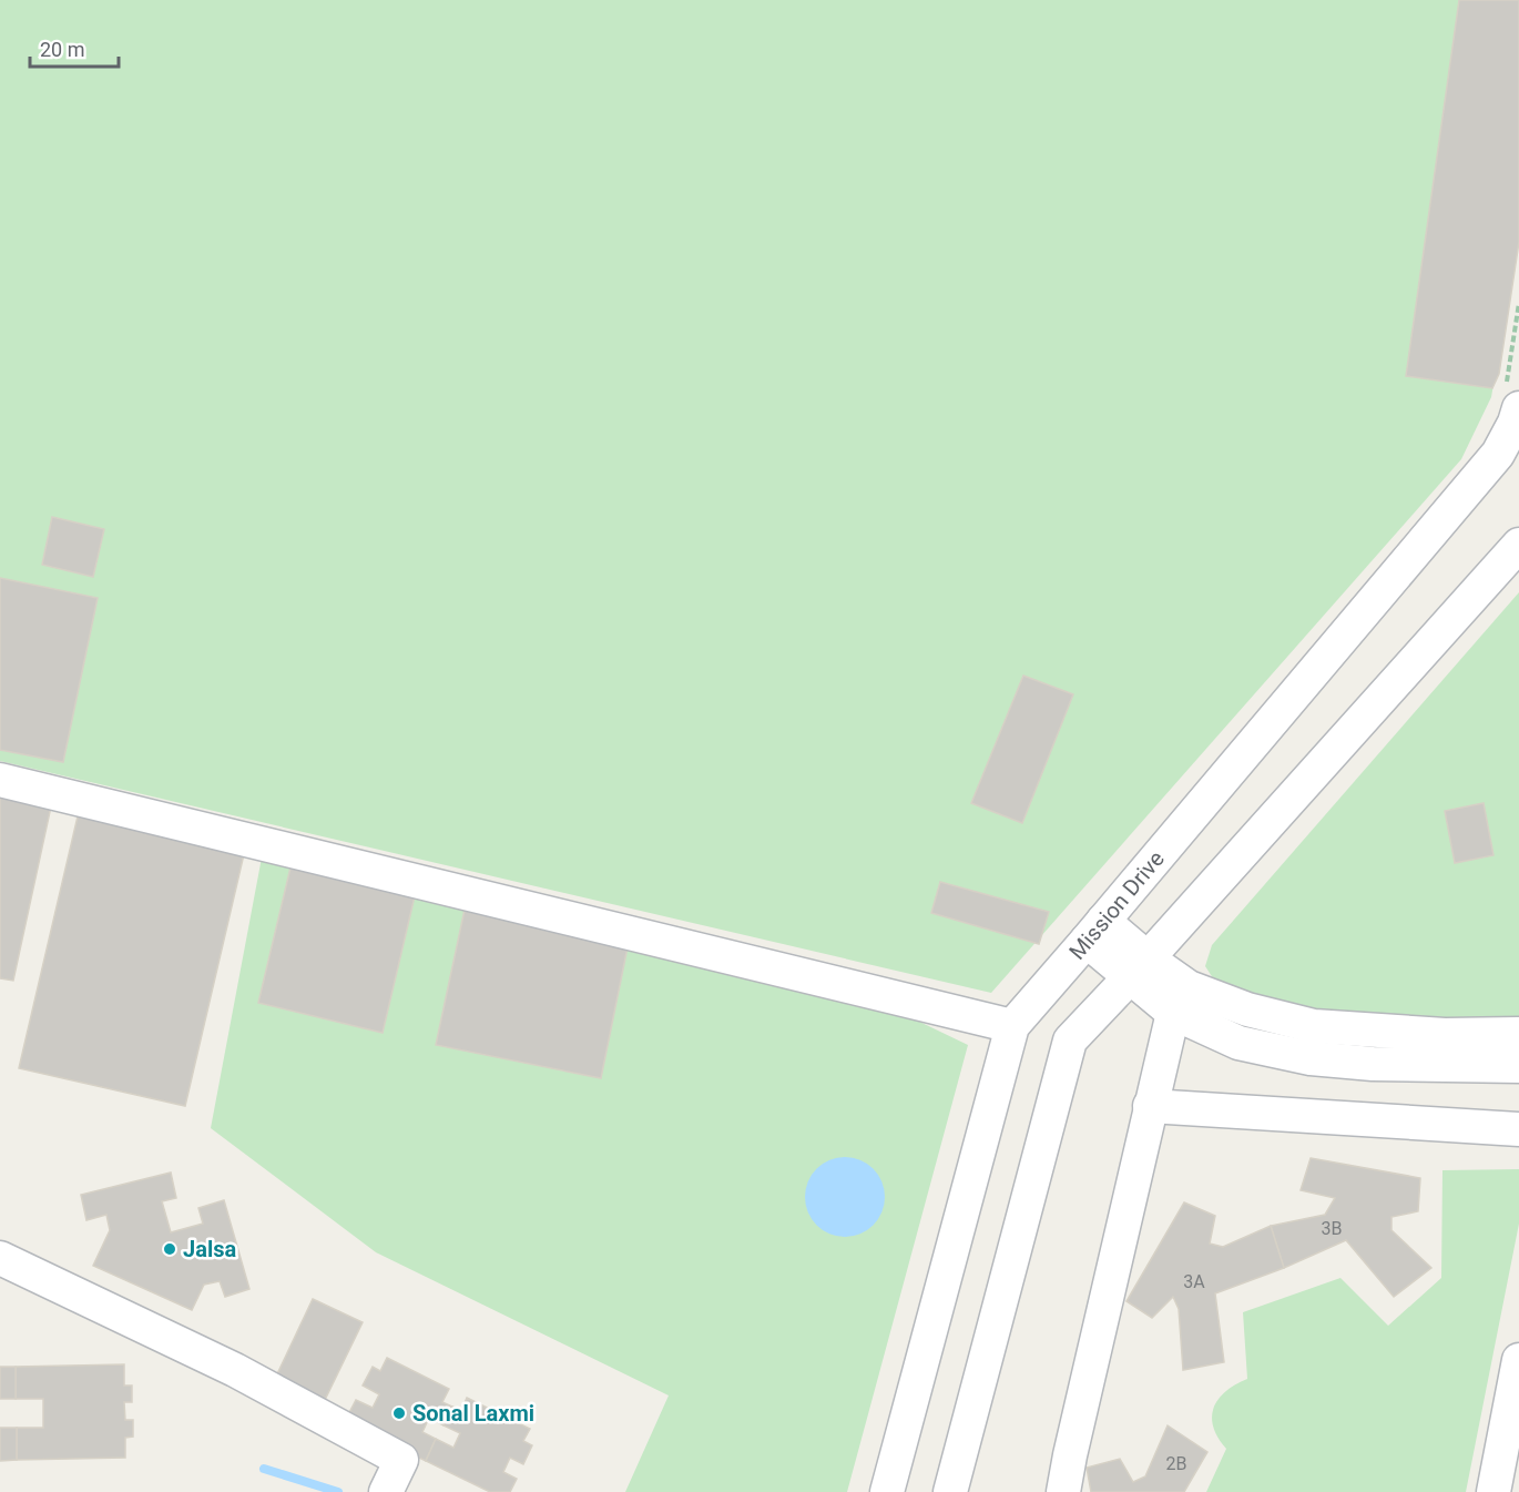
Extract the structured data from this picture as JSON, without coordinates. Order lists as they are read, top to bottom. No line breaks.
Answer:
{"streets":{"street":["Mission Drive"]},"places":["Jalsa","Sonal Laxmi"],"house_numbers":["3B","3A","2B"],"scale_bar":"20 m"}
